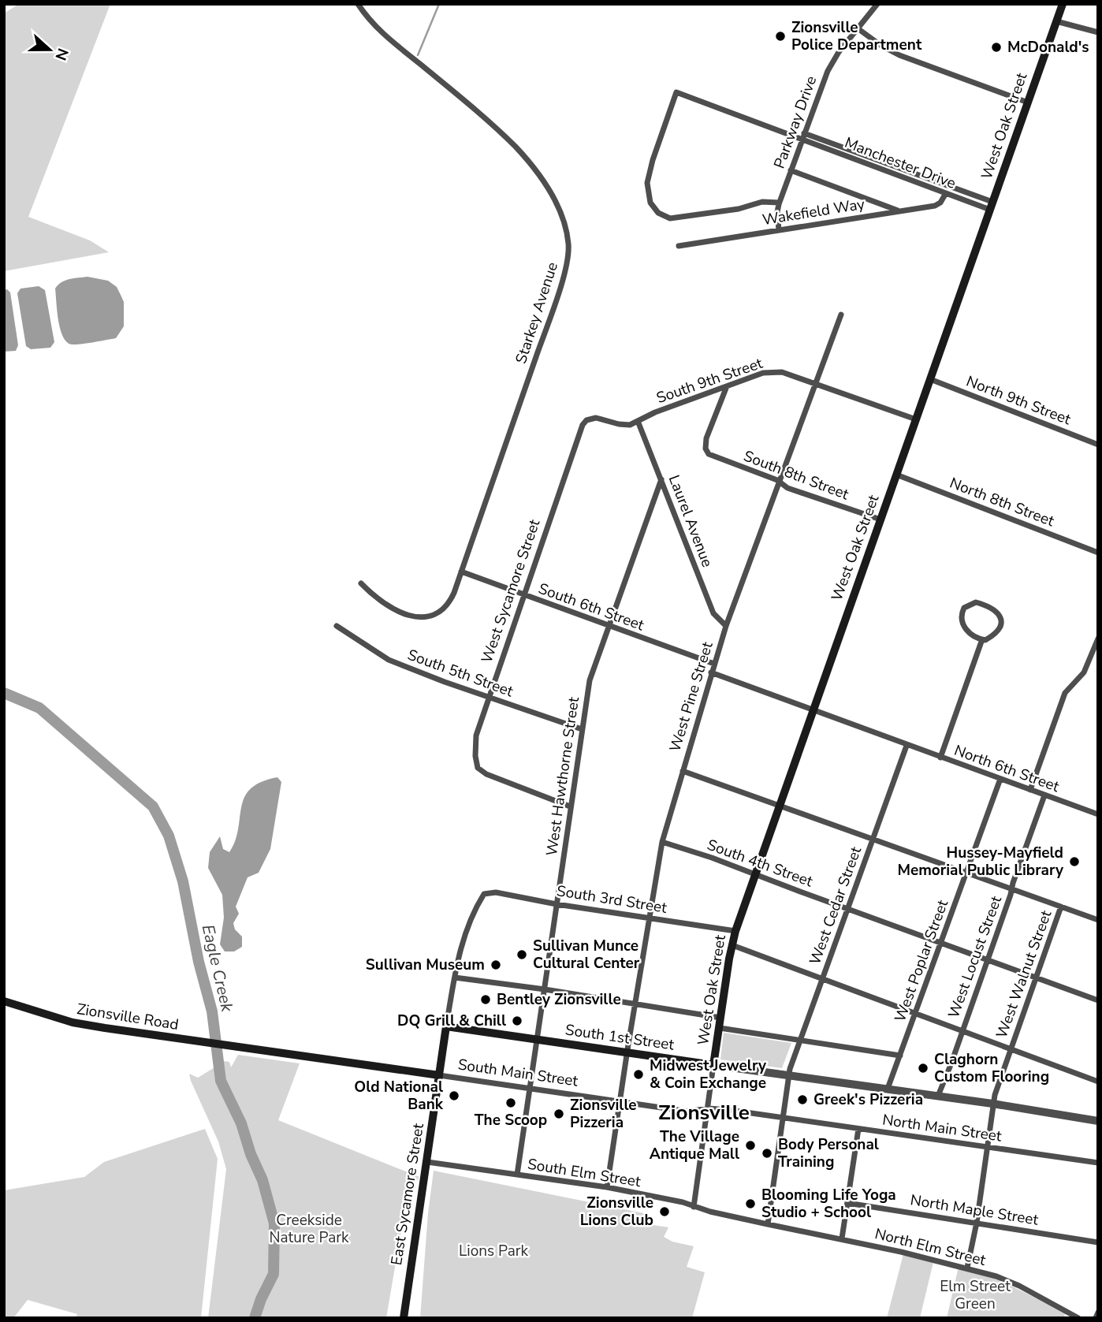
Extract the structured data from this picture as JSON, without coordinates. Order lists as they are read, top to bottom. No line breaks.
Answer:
{"streets":{"main road":["West Oak Street","Zionsville Road","South 1st Street","South Main Street","East Sycamore Street"],"street":["Parkway Drive","Manchester Drive","Wakefield Way","Starkey Avenue","South 9th Street","North 9th Street","South 8th Street","North 8th Street","Laurel Avenue","West Sycamore Street","South 6th Street","South 5th Street","West Pine Street","North 6th Street","West Hawthorne Street","South 4th Street","South 3rd Street","West Cedar Street","West Locust Street","West Poplar Street","West Walnut Street","North Main Street","South Elm Street","North Maple Street","North Elm Street"]},"crossings":[["Parkway Drive","Manchester Drive"],["Parkway Drive","Wakefield Way"],["West Oak Street","Manchester Drive"],["West Oak Street","South 9th Street"],["West Oak Street","North 9th Street"],["West Oak Street","South 8th Street"],["West Oak Street","North 8th Street"],["West Oak Street","South 4th Street"],["West Oak Street","South 3rd Street"],["West Oak Street","South 1st Street"],["West Oak Street","South Main Street"],["West Oak Street","South Elm Street"],["Manchester Drive","Wakefield Way"],["Starkey Avenue","South 6th Street"],["South 9th Street","South 8th Street"],["South 9th Street","Laurel Avenue"],["South 9th Street","West Sycamore Street"],["South 9th Street","West Pine Street"],["South 8th Street","West Pine Street"],["Laurel Avenue","West Sycamore Street"],["Laurel Avenue","West Pine Street"],["Laurel Avenue","West Hawthorne Street"],["West Sycamore Street","South 6th Street"],["West Sycamore Street","South 5th Street"],["West Sycamore Street","West Hawthorne Street"],["South 6th Street","West Pine Street"],["South 6th Street","West Hawthorne Street"],["South 5th Street","West Hawthorne Street"],["West Pine Street","South 4th Street"],["West Pine Street","South 3rd Street"],["West Pine Street","South 1st Street"],["West Pine Street","South Main Street"],["West Pine Street","South Elm Street"],["North 6th Street","West Cedar Street"],["North 6th Street","West Locust Street"],["North 6th Street","West Poplar Street"],["West Hawthorne Street","South 3rd Street"],["West Hawthorne Street","South 1st Street"],["West Hawthorne Street","South Main Street"],["West Hawthorne Street","South Elm Street"],["South 4th Street","West Cedar Street"],["South 4th Street","West Locust Street"],["South 4th Street","West Poplar Street"],["South 4th Street","West Walnut Street"],["West Cedar Street","South 1st Street"],["West Cedar Street","South Main Street"],["West Cedar Street","North Main Street"],["West Cedar Street","South Elm Street"],["West Cedar Street","North Elm Street"],["West Locust Street","South 1st Street"],["West Poplar Street","South 1st Street"],["West Walnut Street","South 1st Street"],["West Walnut Street","North Main Street"],["West Walnut Street","North Maple Street"],["West Walnut Street","North Elm Street"],["Zionsville Road","South Main Street"],["South Main Street","North Main Street"],["South Main Street","East Sycamore Street"],["South Elm Street","East Sycamore Street"],["South Elm Street","North Elm Street"]],"districts":["Zionsville"],"water":["Eagle Creek"],"parks":["Creekside Nature Park","Lions Park","Elm Street Green"],"places":["Zionsville Police Department","McDonald's","Hussey-Mayfield Memorial Public Library","Sullivan Munce Cultural Center","Sullivan Museum","Bentley Zionsville","DQ Grill & Chill","Claghorn Custom Flooring","Midwest Jewelry & Coin Exchange","Old National Bank","Greek's Pizzeria","The Scoop","Zionsville Pizzeria","The Village Antique Mall","Body Personal Training","Blooming Life Yoga Studio + School","Zionsville Lions Club"],"north":"right"}
